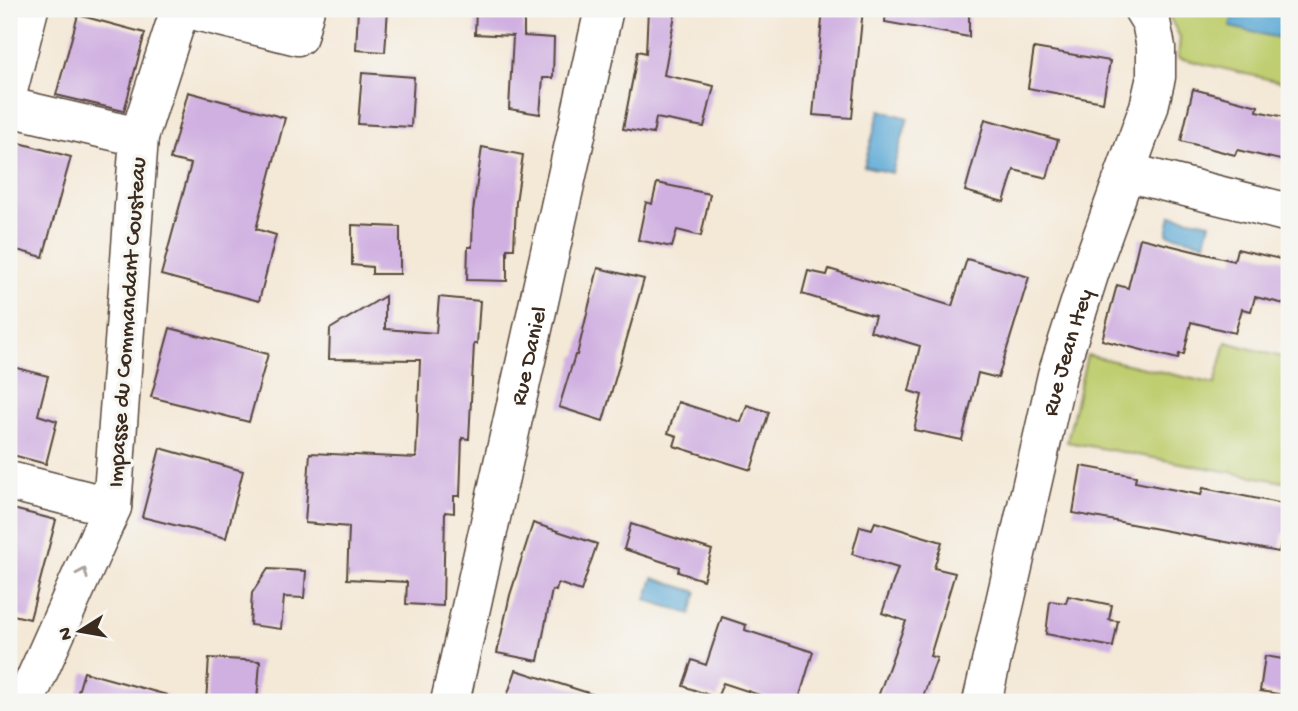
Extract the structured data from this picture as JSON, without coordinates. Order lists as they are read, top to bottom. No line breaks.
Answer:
{"streets":{"street":["Impasse du Commandant Cousteau","Rue Jean Itey","Rue Daniel"]},"north":"left"}
